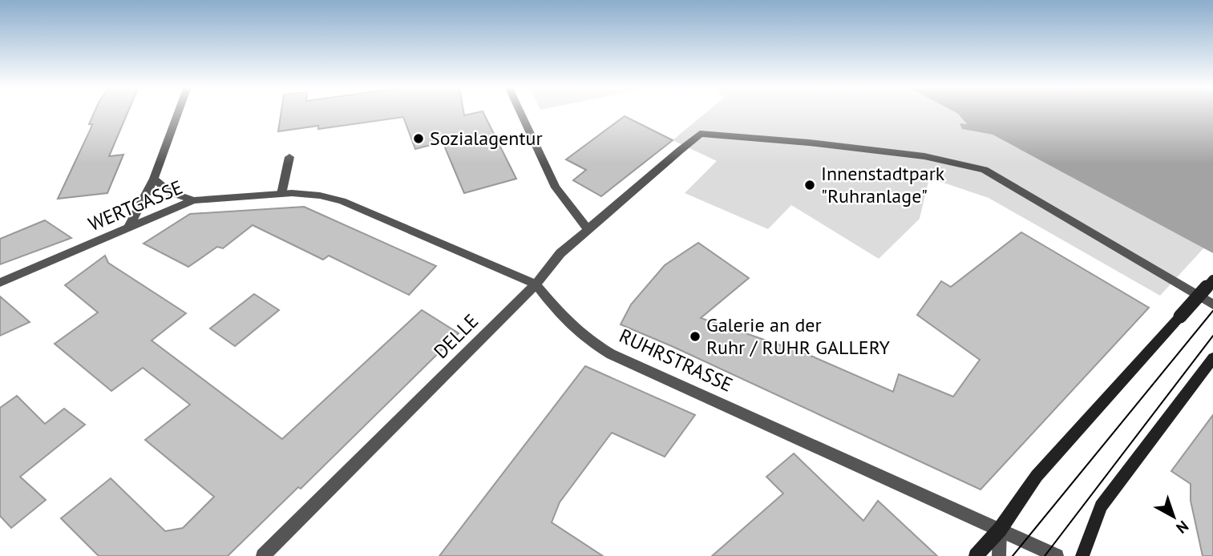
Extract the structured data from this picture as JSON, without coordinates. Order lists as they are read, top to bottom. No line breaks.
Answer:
{"streets":{"street":["WERTGASSE","DELLE","RUHRSTRASSE"]},"crossings":[["WERTGASSE","RUHRSTRASSE"],["DELLE","RUHRSTRASSE"]],"places":["Sozialagentur","Innenstadtpark \"Ruhranlage\"","Galerie an der Ruhr / RUHR GALLERY"],"north":"bottom right"}
